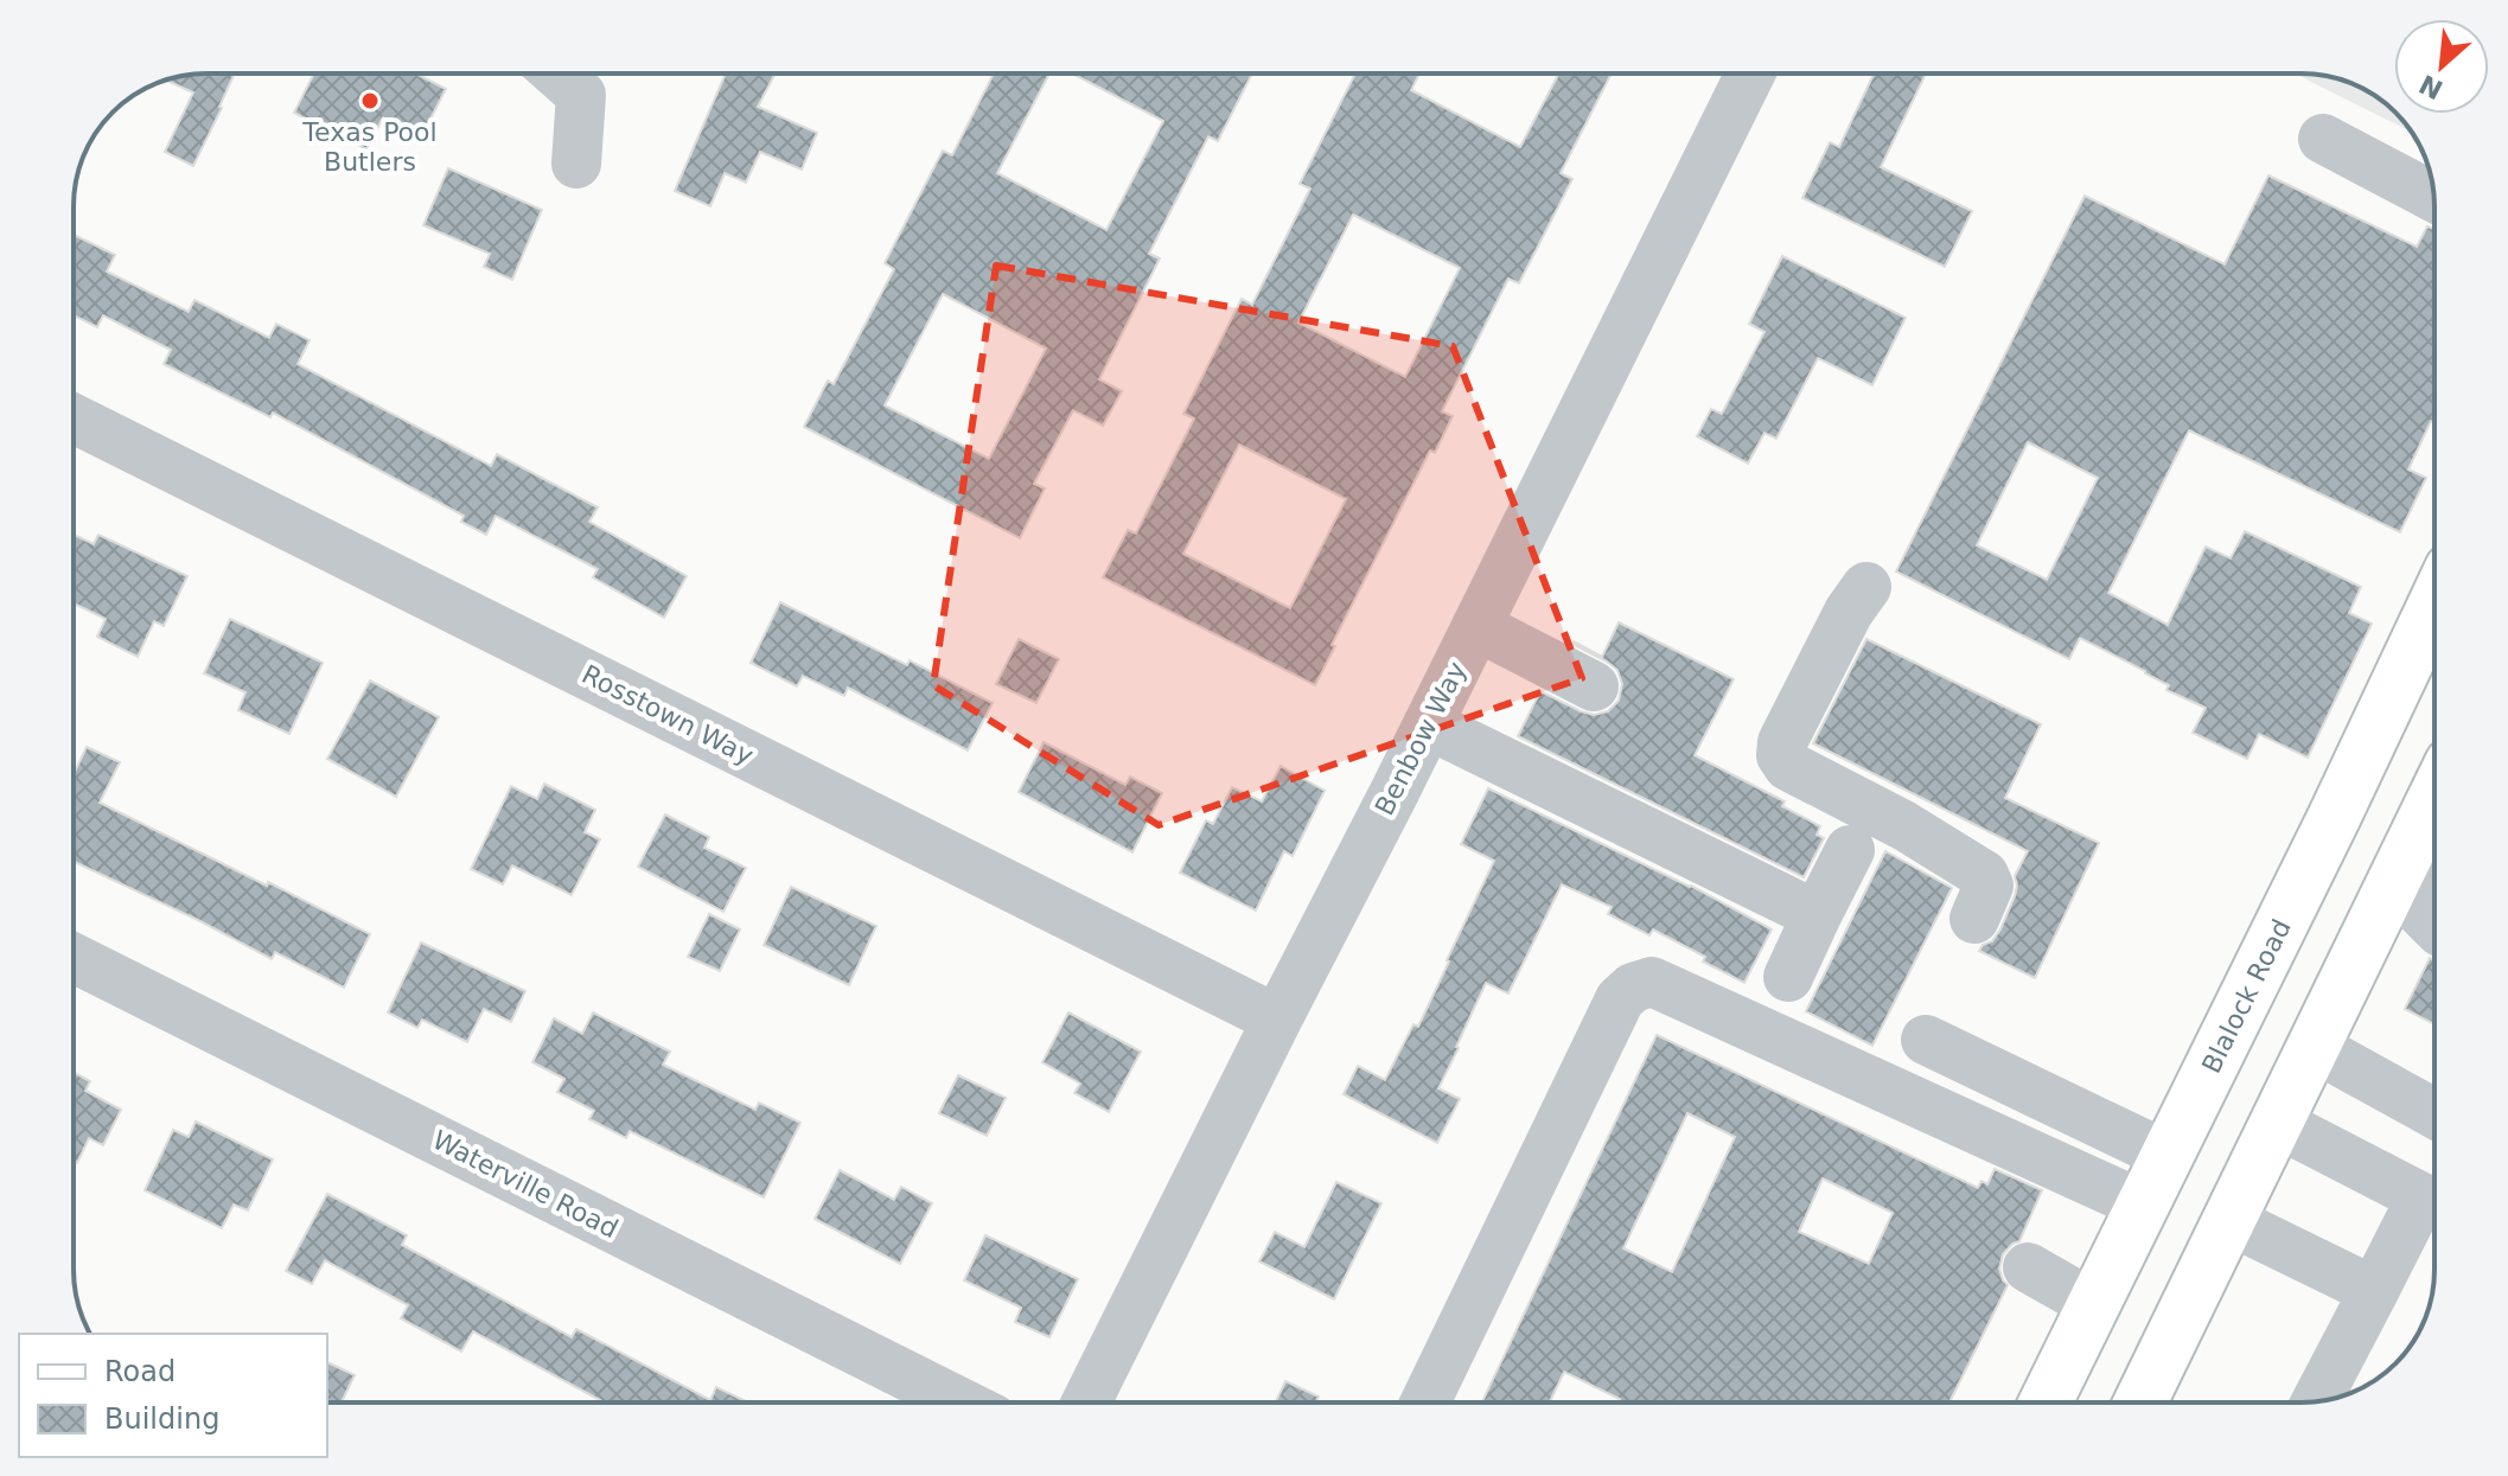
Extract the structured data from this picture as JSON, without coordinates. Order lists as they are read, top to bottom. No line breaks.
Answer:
{"streets":{"main road":["Blalock Road"],"street":["Rosstown Way","Benbow Way","Waterville Road"]},"crossings":[["Rosstown Way","Benbow Way"]],"places":["Texas Pool Butlers"],"legend":["Road","Building"],"north":"bottom left"}
